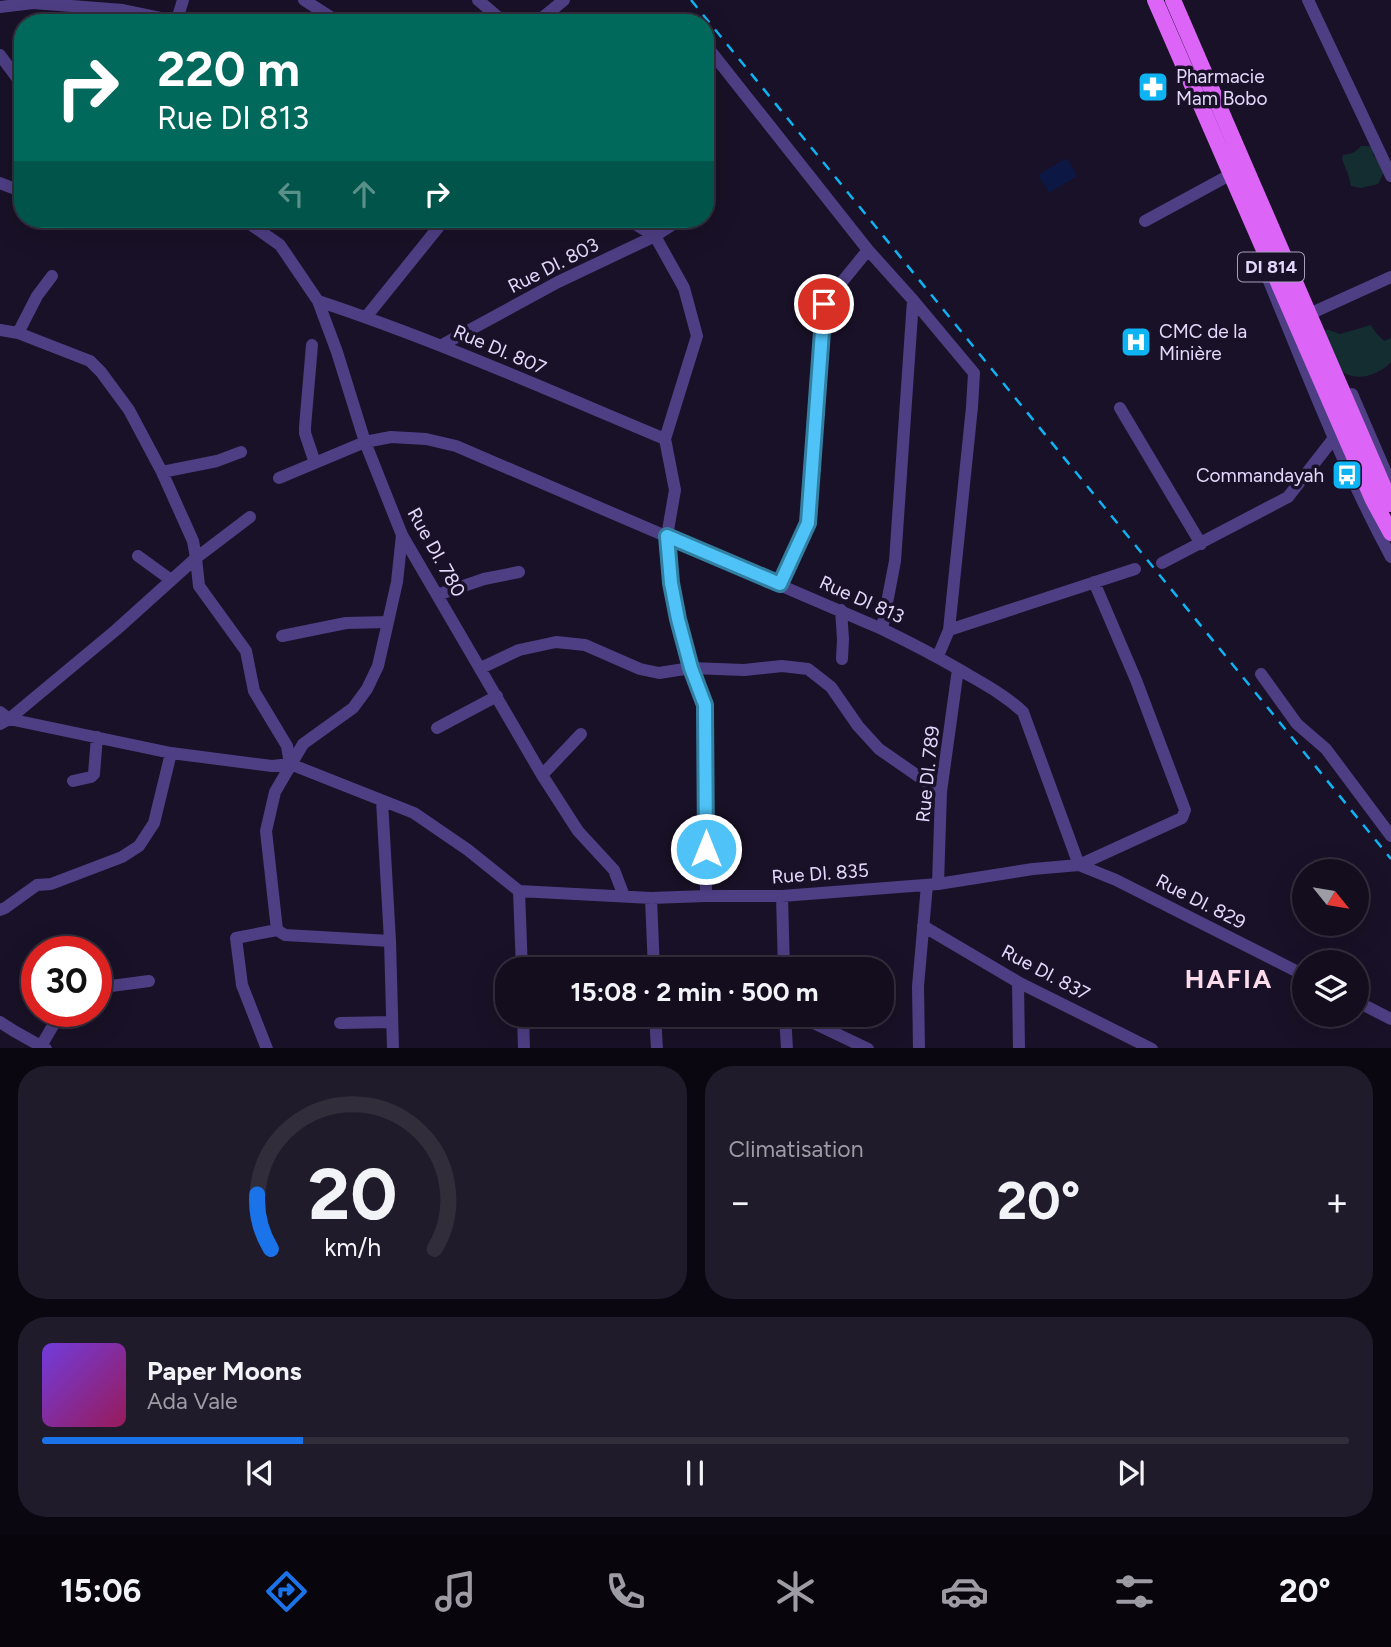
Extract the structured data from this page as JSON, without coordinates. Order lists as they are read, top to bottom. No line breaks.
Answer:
{"streets":{"main road":["DI 814"],"street":["Rue DI. 803","Rue DI. 807","Rue DI. 780","Rue DI 813","Rue DI. 789","Rue DI. 835","Rue DI. 829","Rue DI. 837"]},"crossings":[["Rue DI. 803","Rue DI. 807"],["Rue DI. 807","Rue DI. 780"],["Rue DI. 780","Rue DI 813"],["Rue DI. 780","Rue DI. 835"],["Rue DI 813","Rue DI. 789"],["Rue DI 813","Rue DI. 835"],["Rue DI 813","Rue DI. 829"],["Rue DI. 789","Rue DI. 835"],["Rue DI. 789","Rue DI. 837"],["Rue DI. 835","Rue DI. 829"]],"districts":["HAFIA"],"places":{"pharmacy":["Pharmacie Mam Bobo"],"hospital":["CMC de la Minière"],"bus stop":["Commandayah"]},"north":"bottom right","page":{"turn":["220 m","Rue DI 813"],"limit":"30","trip":"15:08 · 2 min · 500 m","tile":"Climatisation","heat":["−","20°","+"],"song":["Paper Moons","Ada Vale"],"tabs":["15:06","20°"],"gauge":["20","km/h"]}}
